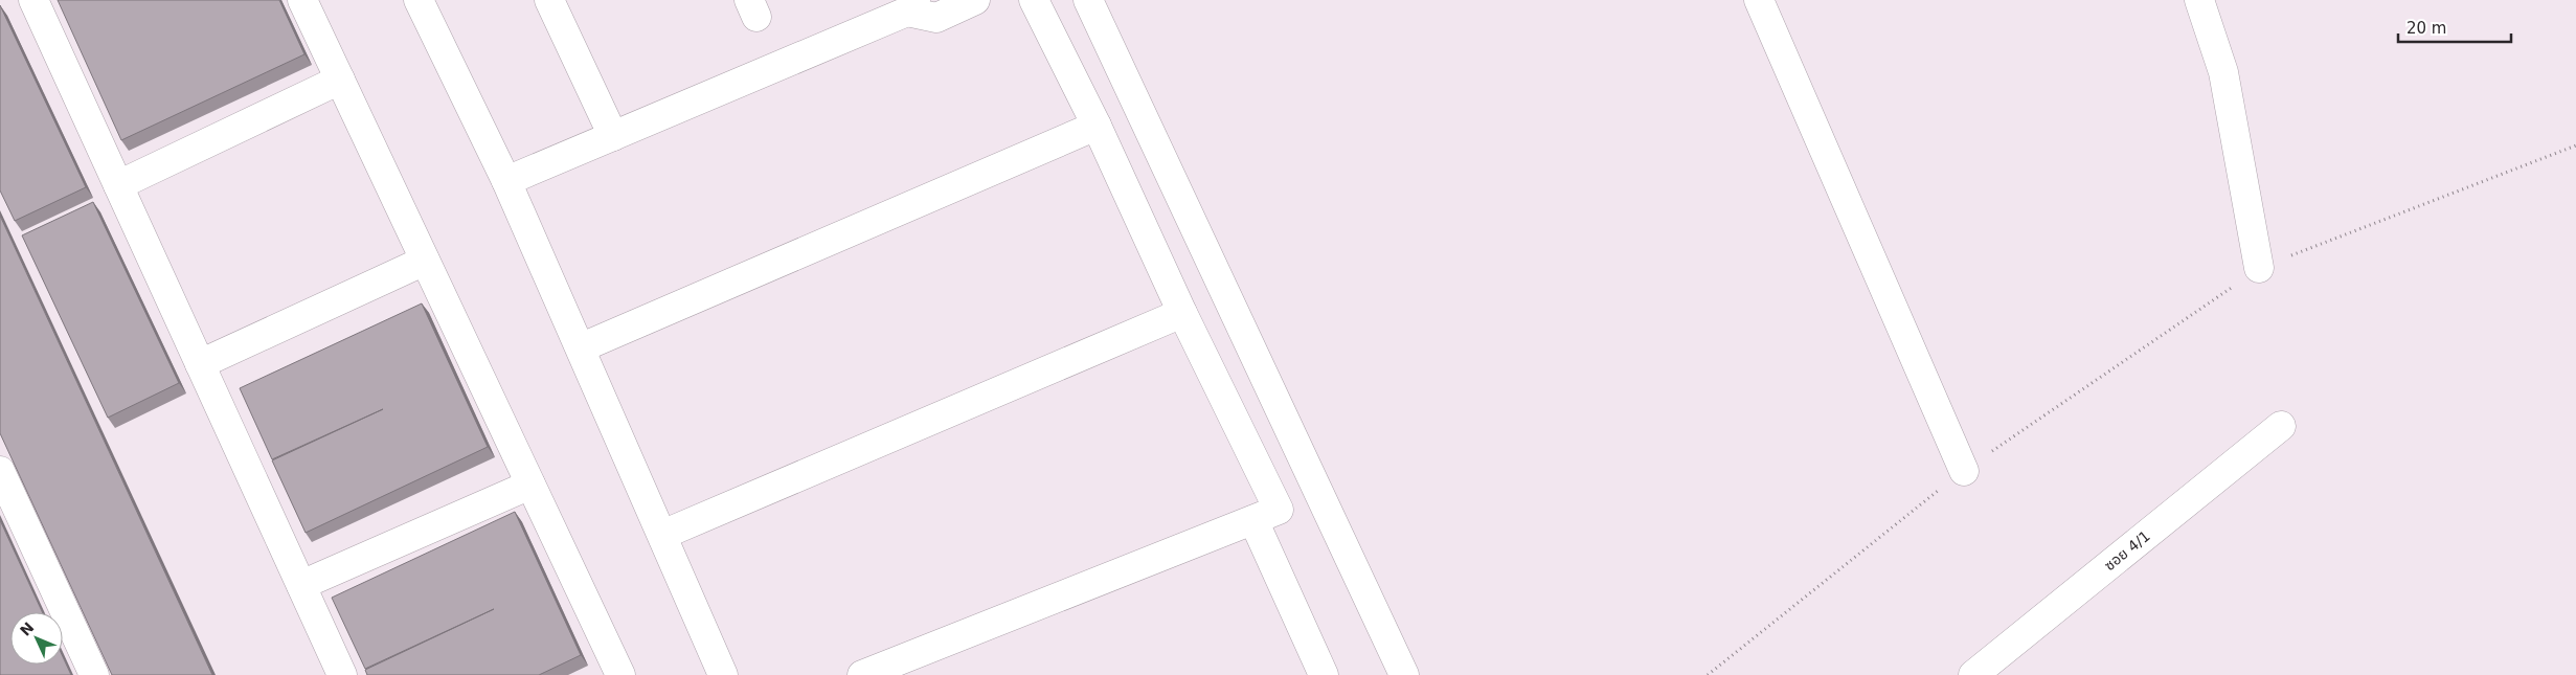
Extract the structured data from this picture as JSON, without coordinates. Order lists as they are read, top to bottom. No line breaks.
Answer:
{"streets":{"street":["ซอย 4/1"]},"scale_bar":"20 m","north":"top left"}
